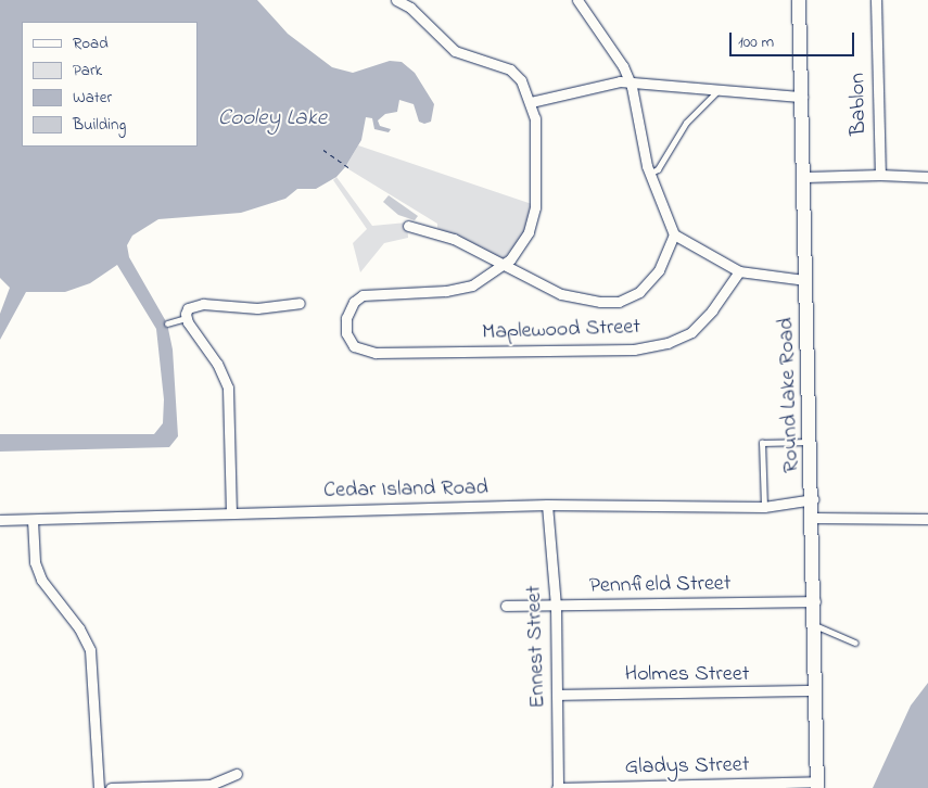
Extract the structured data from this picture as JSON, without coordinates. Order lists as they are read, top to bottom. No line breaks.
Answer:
{"streets":{"street":["Bablon","Maplewood Street","Round Lake Road","Cedar Island Road","Pennfield Street","Ennest Street","Holmes Street","Gladys Street"]},"crossings":[["Round Lake Road","Cedar Island Road"],["Round Lake Road","Pennfield Street"],["Round Lake Road","Holmes Street"],["Round Lake Road","Gladys Street"],["Cedar Island Road","Ennest Street"],["Pennfield Street","Ennest Street"],["Ennest Street","Holmes Street"],["Ennest Street","Gladys Street"]],"water":["Cooley Lake"],"legend":["Road","Park","Water","Building"],"scale_bar":"100 m"}
